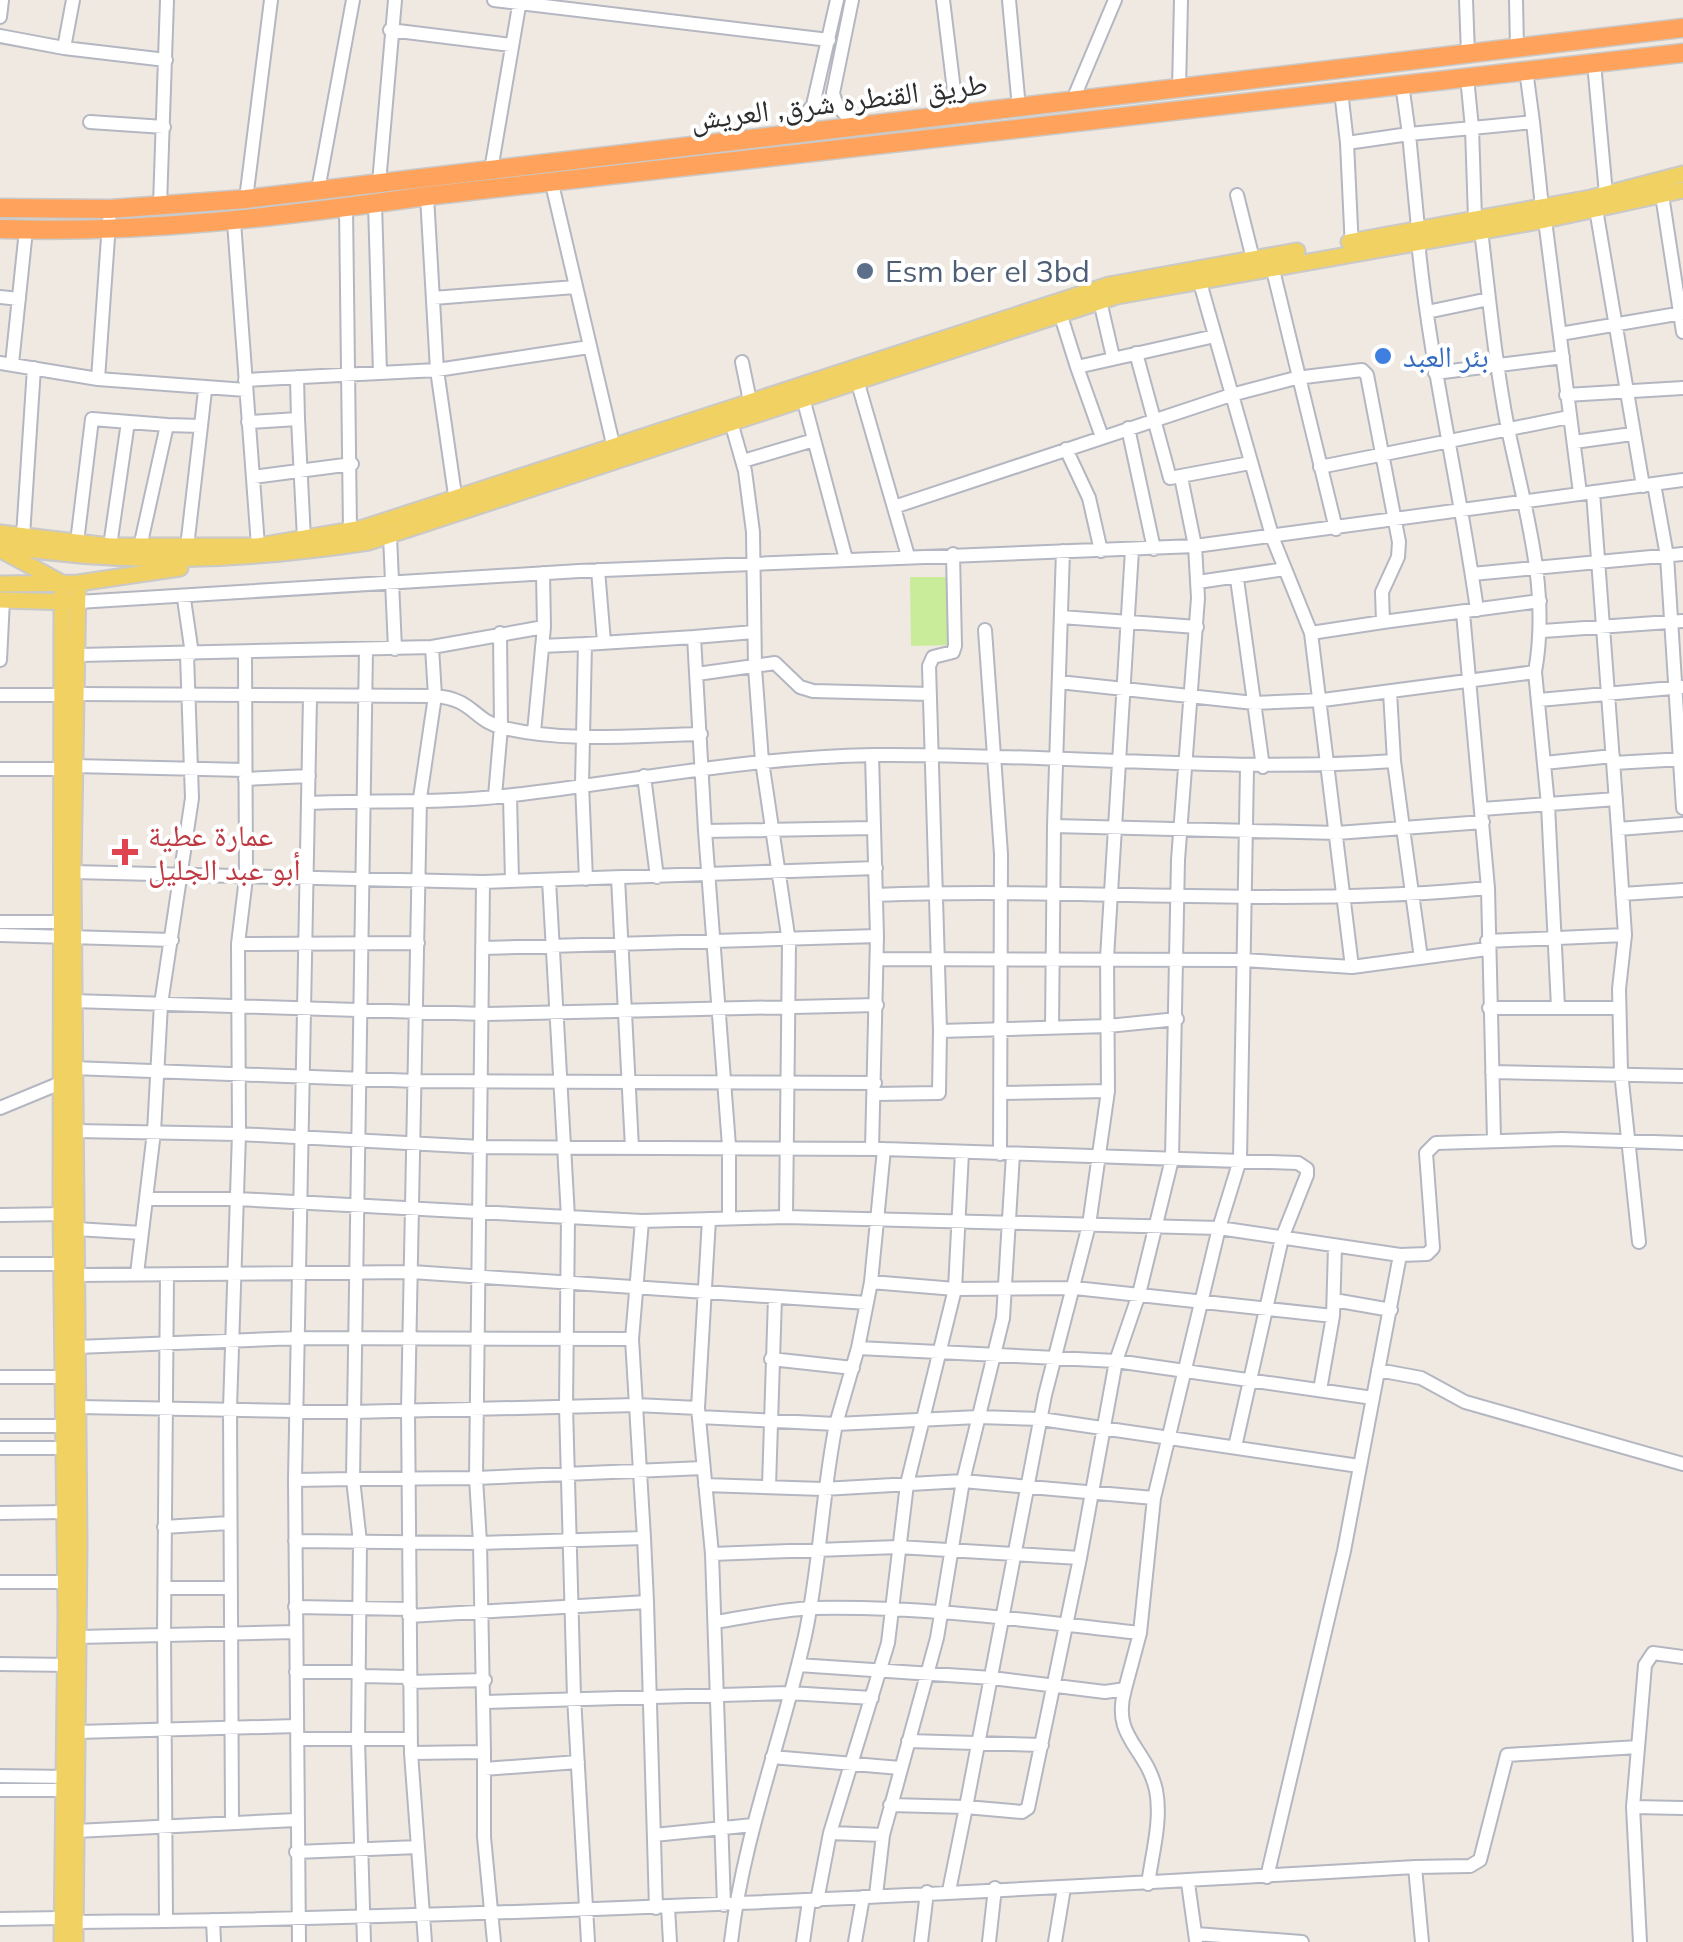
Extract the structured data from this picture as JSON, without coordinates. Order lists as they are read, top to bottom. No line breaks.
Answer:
{"streets":{"highway":["طريق القنطره شرق, العريش"]},"places":{"other":["Esm ber el 3bd","بئر العبد"],"health":["عمارة عطية أبو عبد الجليل"]}}
